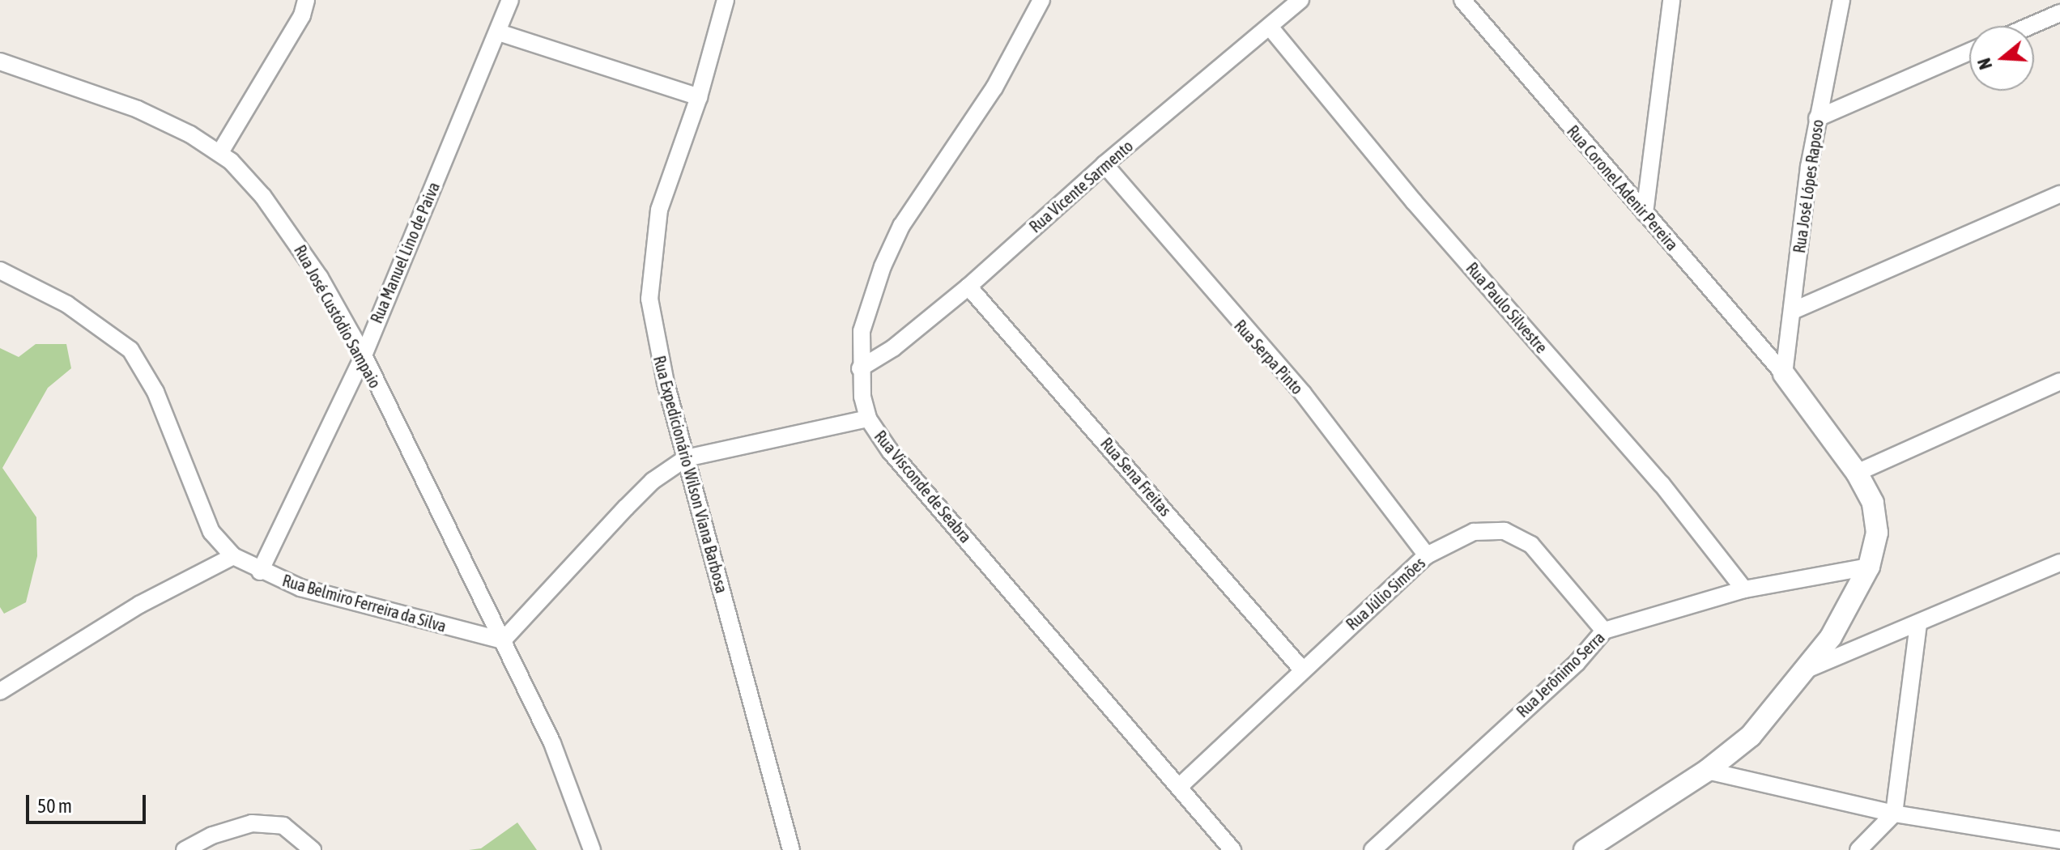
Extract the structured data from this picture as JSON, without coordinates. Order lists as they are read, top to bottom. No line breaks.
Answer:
{"streets":{"street":["Rua Vicente Sarmento","Rua José Lópes Raposo","Rua Coronel Adenir Pereira","Rua Manuel Lino de Paiva","Rua Paulo Silvestre","Rua José Custódio Sampaio","Rua Serpa Pinto","Rua Expedicionário Wilson Viana Barbosa","Rua Sena Freitas","Rua Visconde de Seabra","Rua Júlio Simões","Rua Belmiro Ferreira da Silva","Rua Jerônimo Serra"]},"crossings":[["Rua Vicente Sarmento","Rua Paulo Silvestre"],["Rua Vicente Sarmento","Rua Serpa Pinto"],["Rua Vicente Sarmento","Rua Sena Freitas"],["Rua Vicente Sarmento","Rua Visconde de Seabra"],["Rua José Lópes Raposo","Rua Coronel Adenir Pereira"],["Rua Manuel Lino de Paiva","Rua José Custódio Sampaio"],["Rua Manuel Lino de Paiva","Rua Belmiro Ferreira da Silva"],["Rua Paulo Silvestre","Rua Jerônimo Serra"],["Rua José Custódio Sampaio","Rua Belmiro Ferreira da Silva"],["Rua Serpa Pinto","Rua Júlio Simões"],["Rua Sena Freitas","Rua Júlio Simões"],["Rua Visconde de Seabra","Rua Júlio Simões"],["Rua Júlio Simões","Rua Jerônimo Serra"]],"scale_bar":"50 m","north":"left"}
